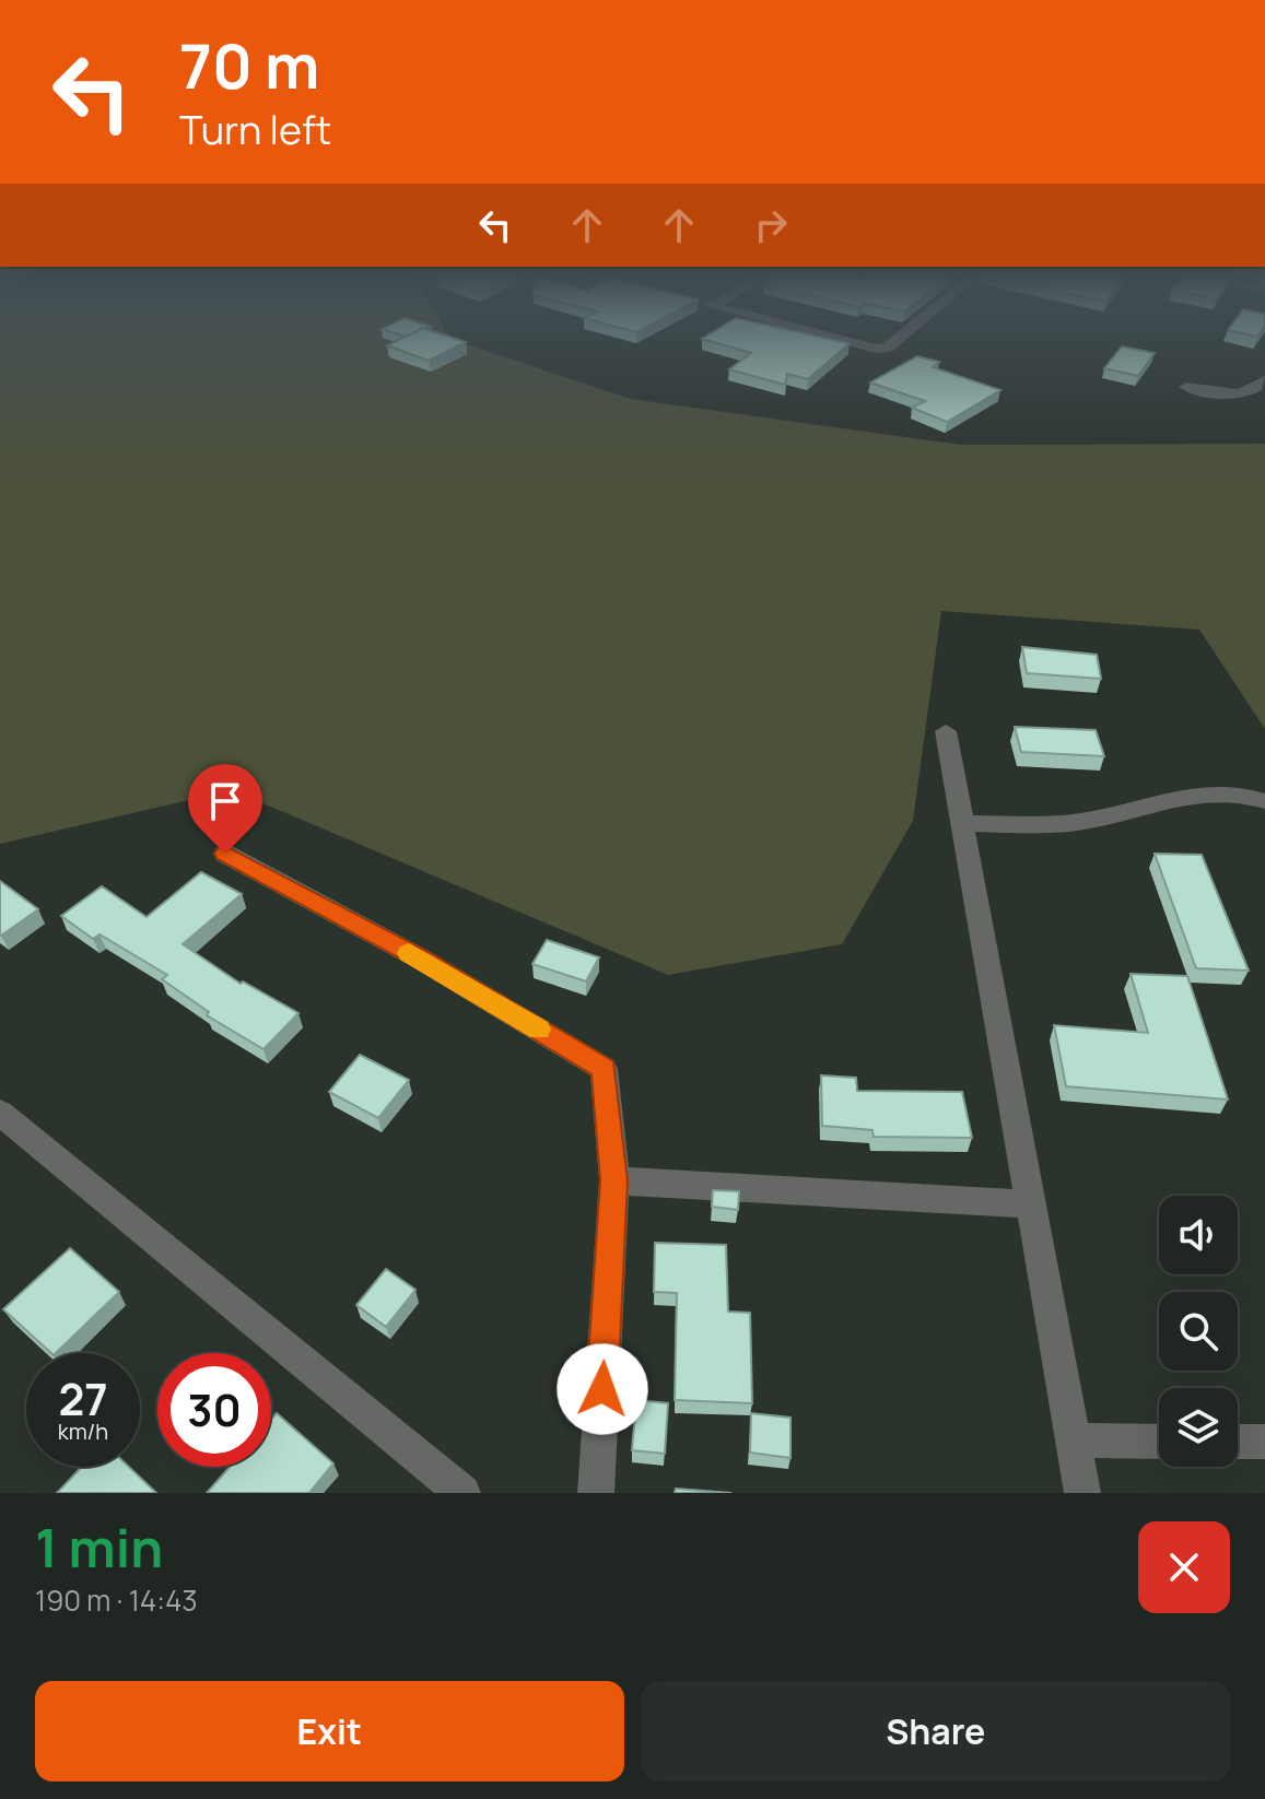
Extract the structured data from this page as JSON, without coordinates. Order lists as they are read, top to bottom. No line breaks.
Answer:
{"page":{"turn":["70 m","Turn left"],"speed":"27 km/h","limit":"30","heading":["1 min","190 m · 14:43"],"buttons":["Exit","Share"]}}
